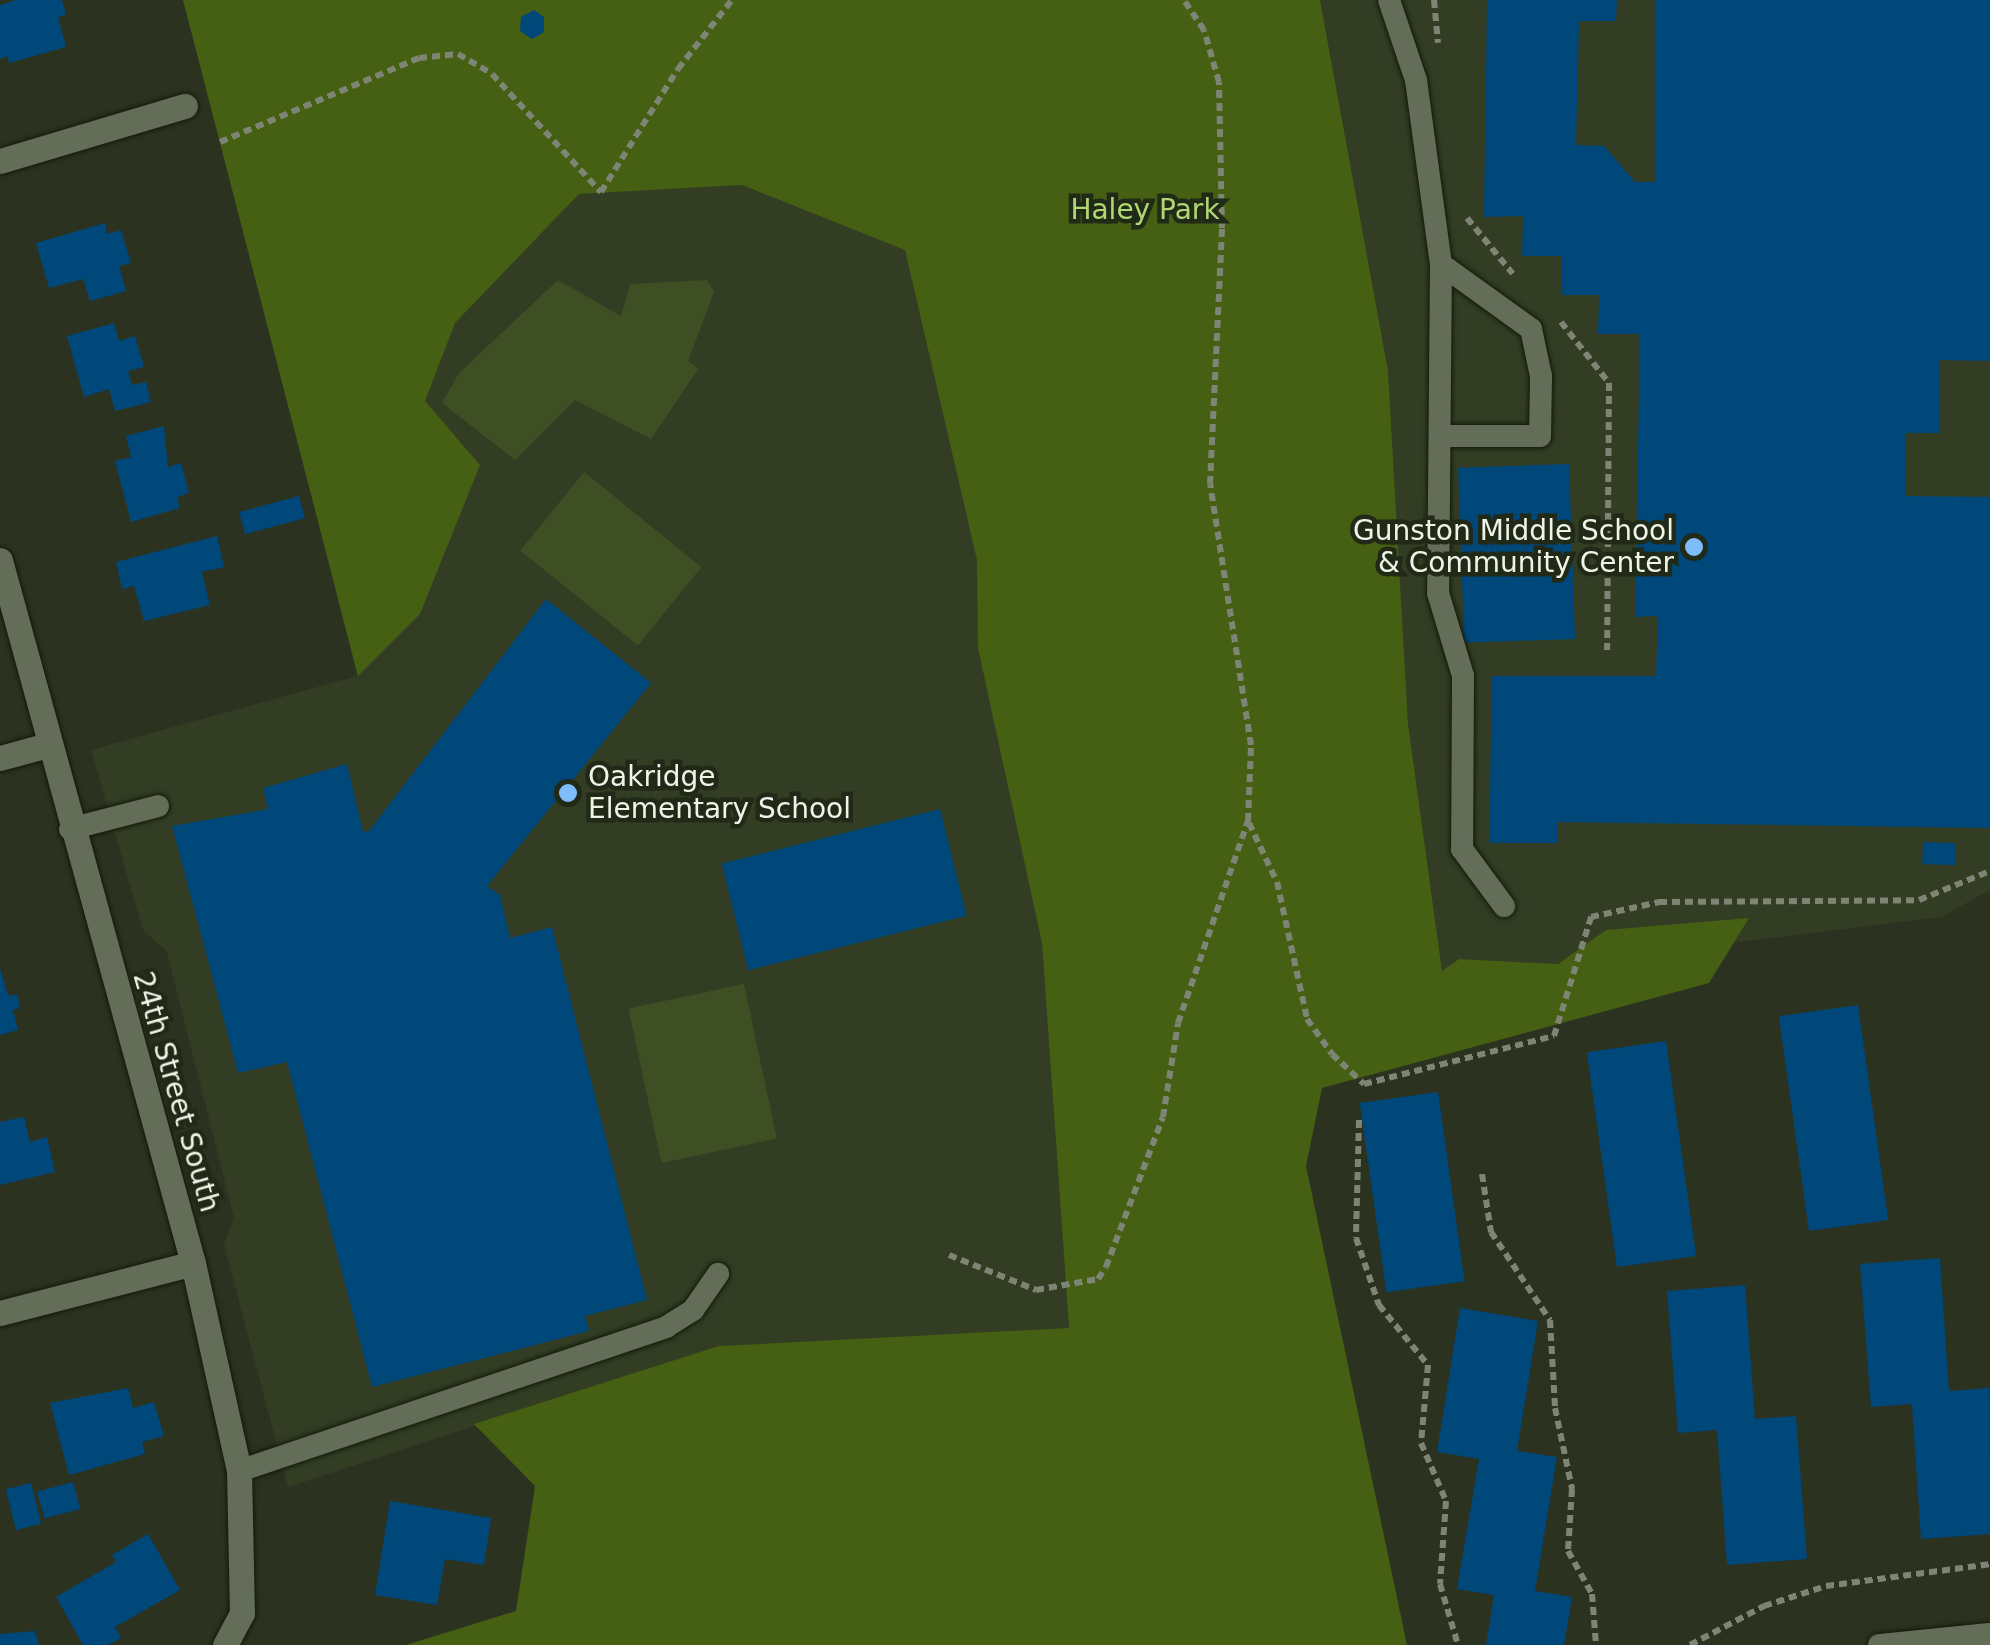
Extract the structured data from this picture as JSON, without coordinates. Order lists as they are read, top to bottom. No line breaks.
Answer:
{"streets":{"street":["24th Street South"]},"parks":["Haley Park"],"places":["Gunston Middle School & Community Center","Oakridge Elementary School"]}
